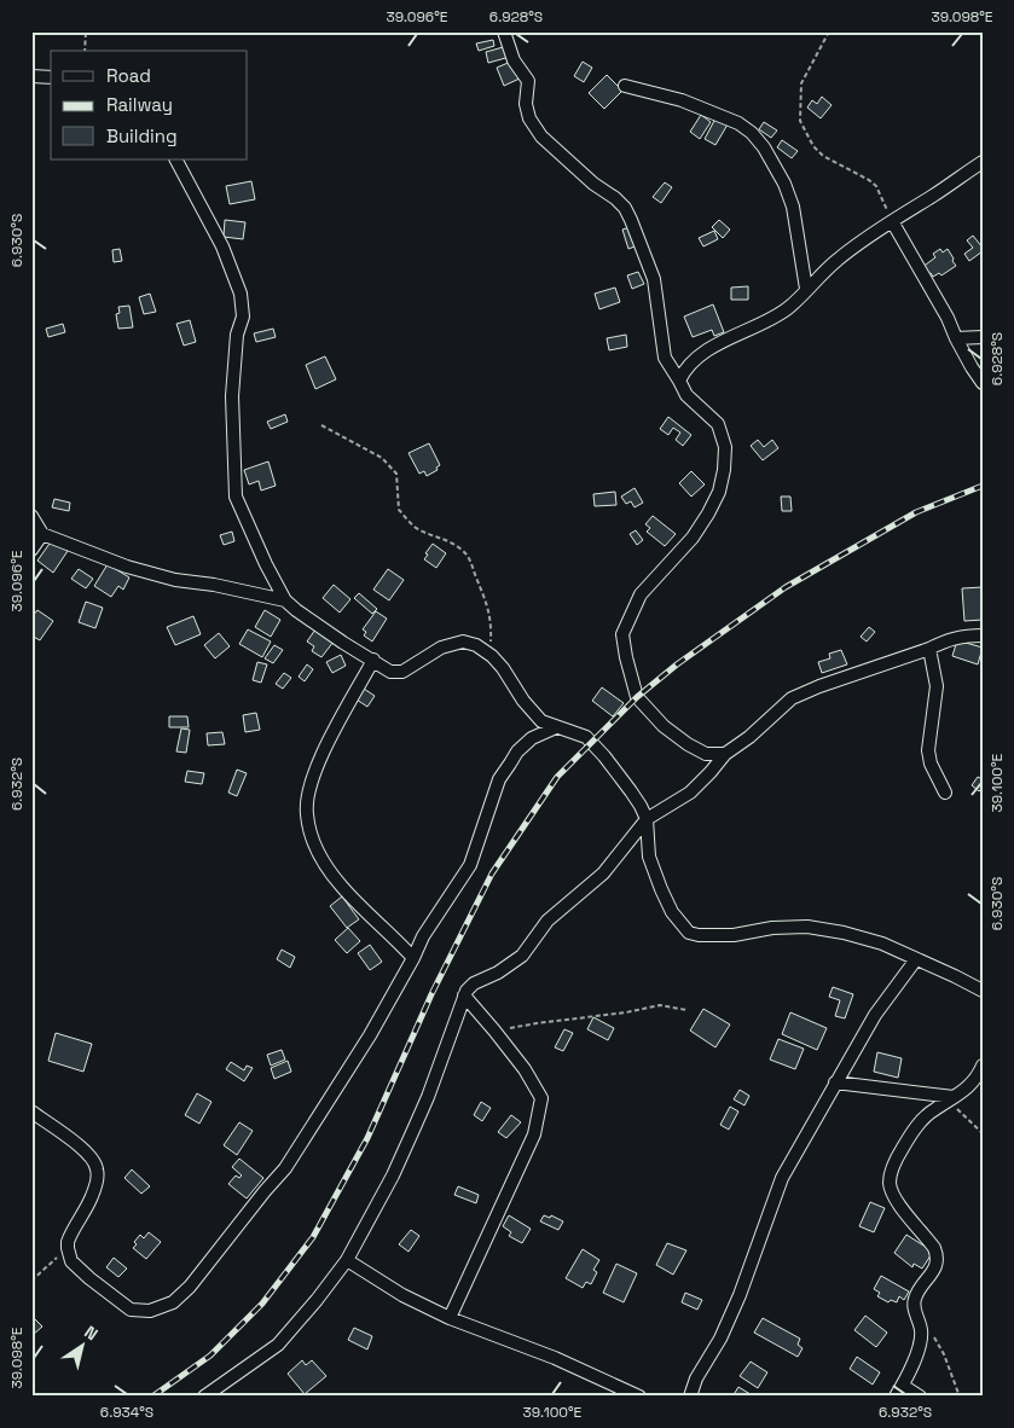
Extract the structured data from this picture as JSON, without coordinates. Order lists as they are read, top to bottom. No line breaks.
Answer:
{"legend":["Road","Railway","Building"],"north":"top right","coordinates":["39.096°E","6.928°S","39.098°E","6.930°S","39.100°E","6.932°S","6.934°S"]}
